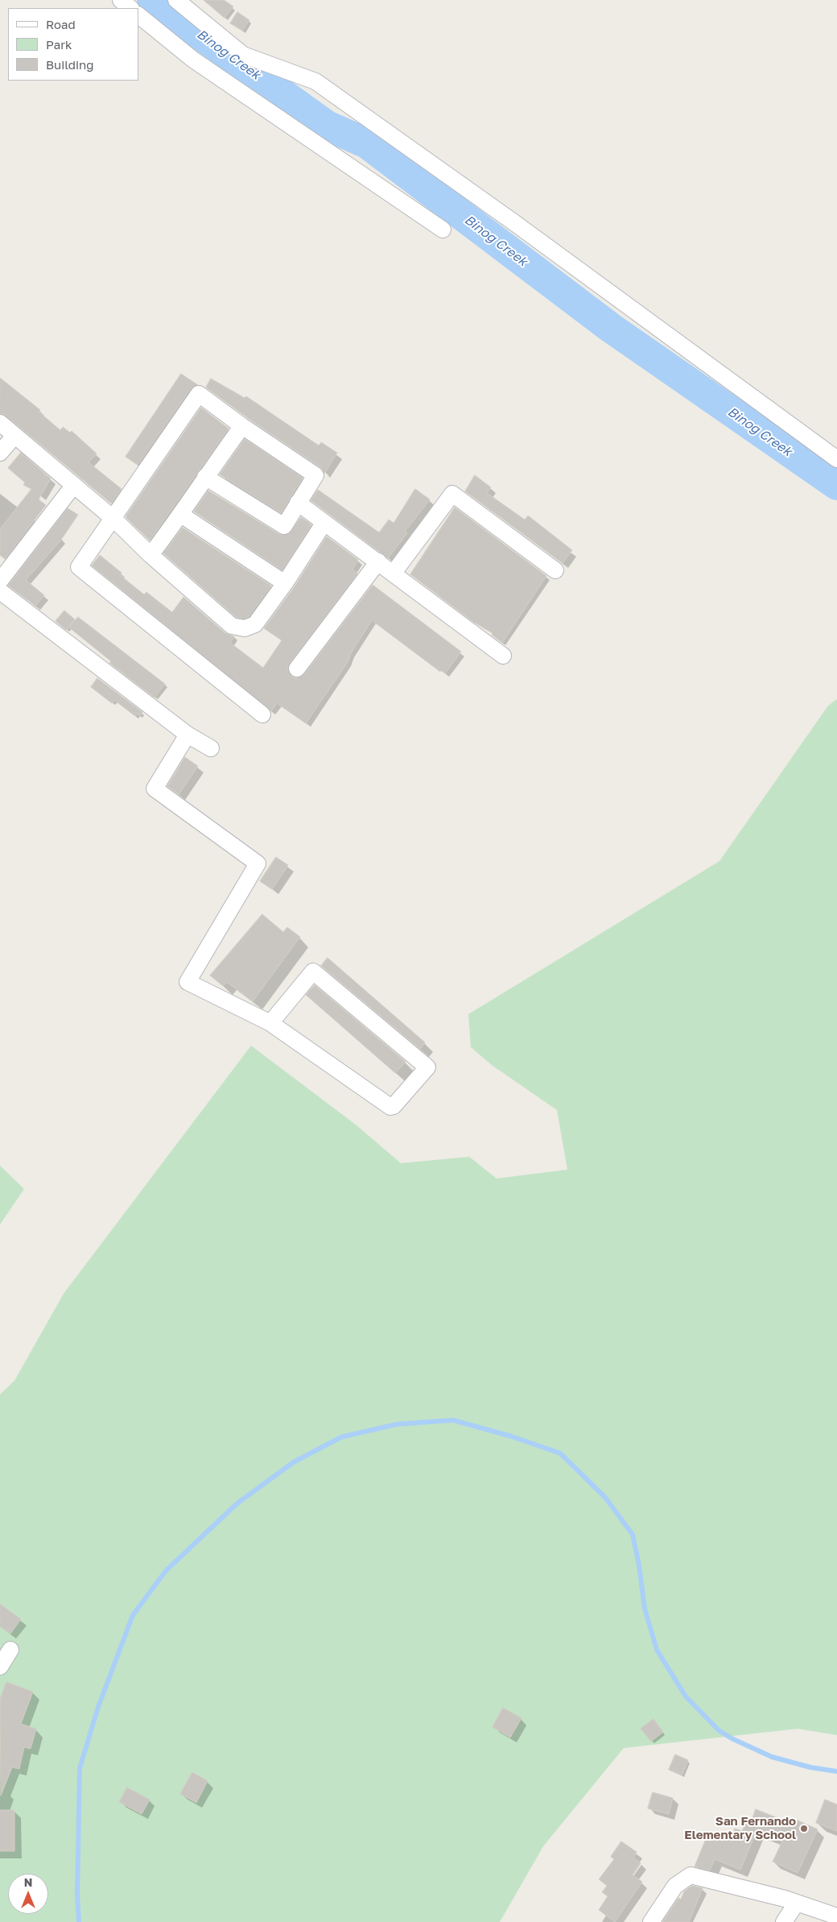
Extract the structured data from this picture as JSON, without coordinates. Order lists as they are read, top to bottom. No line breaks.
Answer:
{"water":["Binog Creek"],"places":["San Fernando Elementary School"],"legend":["Road","Park","Building"],"north":"top"}
